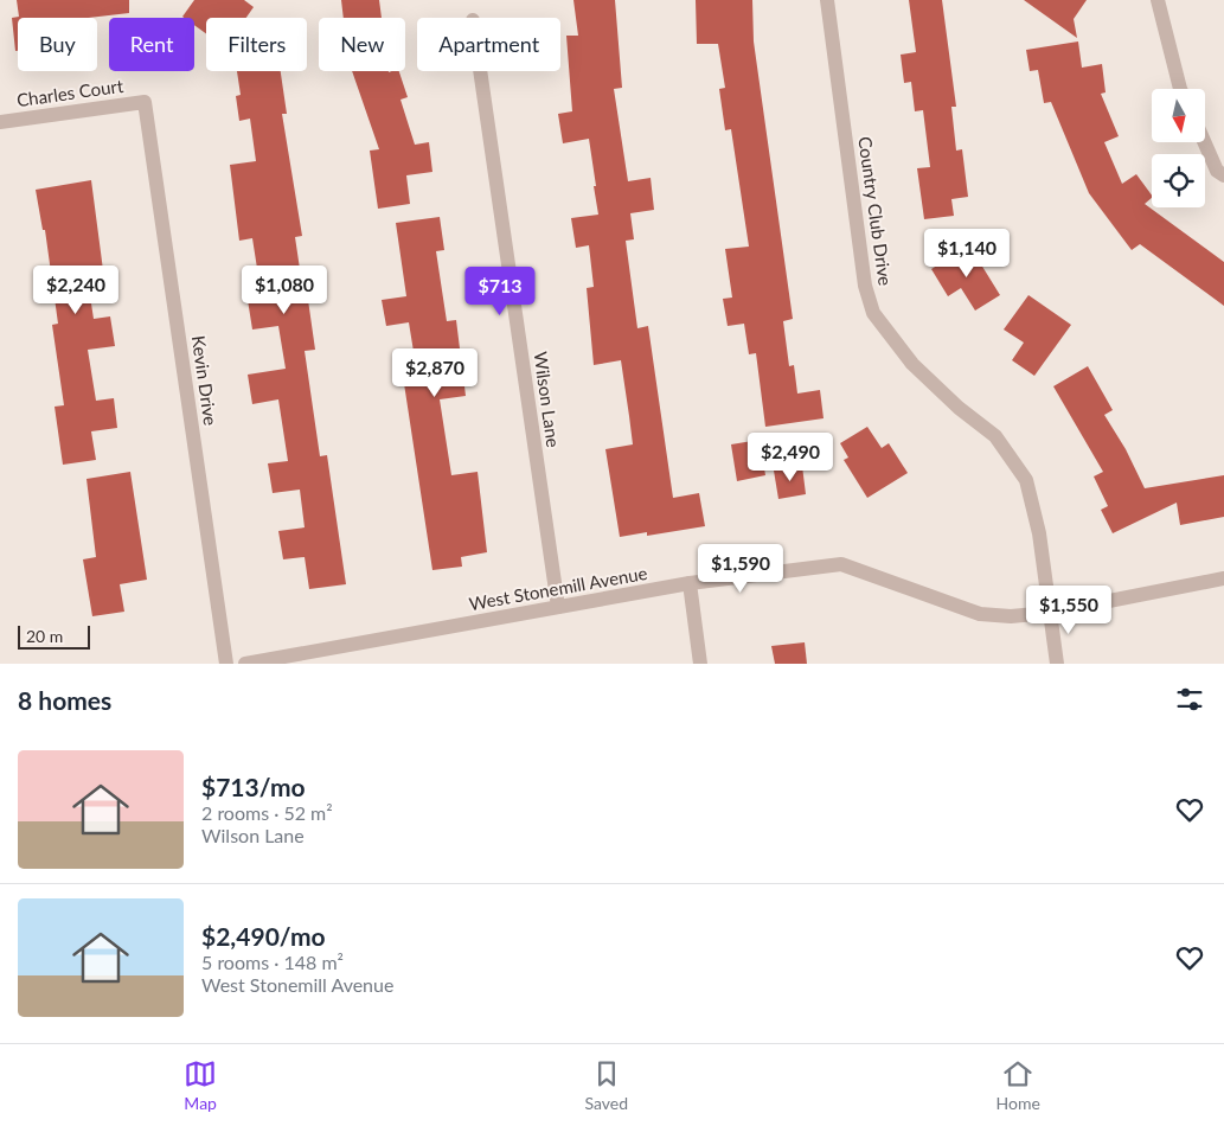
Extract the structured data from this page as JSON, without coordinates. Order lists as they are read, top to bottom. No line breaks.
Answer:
{"streets":{"street":["Charles Court","Country Club Drive","Kevin Drive","Wilson Lane","West Stonemill Avenue"]},"crossings":[["Charles Court","Kevin Drive"],["Country Club Drive","West Stonemill Avenue"],["Wilson Lane","West Stonemill Avenue"]],"scale_bar":"20 m","north":"bottom","page":{"chip":["Buy","Rent","Filters","New","Apartment"],"price":["$1,140","$2,240","$1,080","$713","$2,870","$2,490","$1,590","$1,550"],"scale":"20 m","heading":"8 homes","list":[{"name":"$713/mo","note":"2 rooms · 52 m² · Wilson Lane"},{"name":"$2,490/mo","note":"5 rooms · 148 m² · West Stonemill Avenue"}],"tabs":["Map","Saved","Home"]}}
